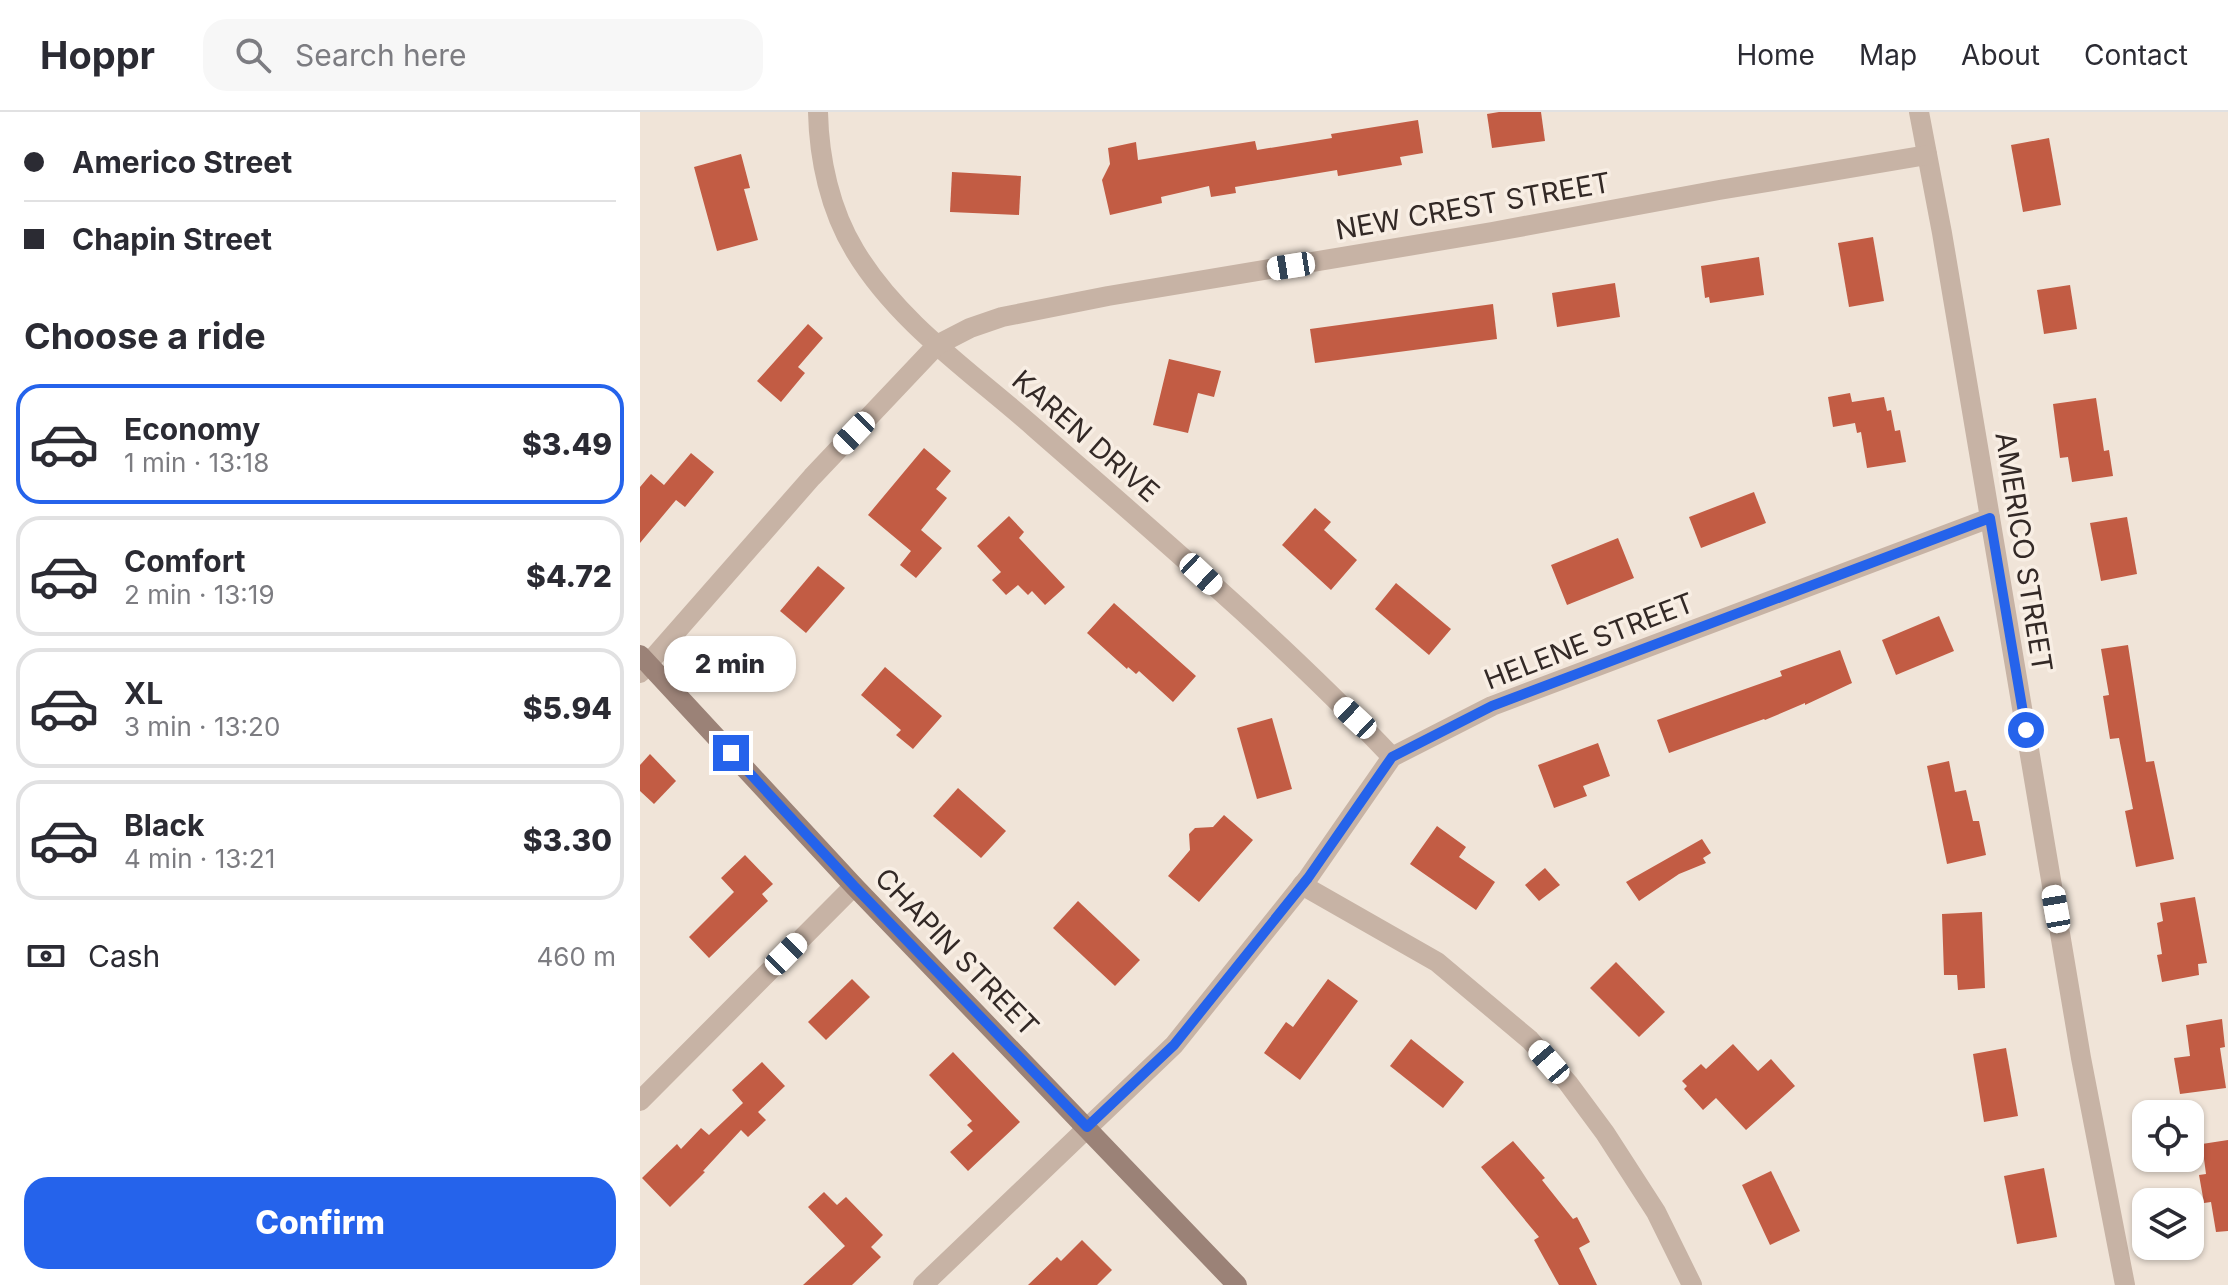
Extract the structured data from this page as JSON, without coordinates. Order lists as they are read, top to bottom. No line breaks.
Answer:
{"streets":{"main road":["CHAPIN STREET"],"street":["NEW CREST STREET","KAREN DRIVE","AMERICO STREET","HELENE STREET"]},"crossings":[["NEW CREST STREET","KAREN DRIVE"],["NEW CREST STREET","AMERICO STREET"],["NEW CREST STREET","CHAPIN STREET"],["KAREN DRIVE","HELENE STREET"],["AMERICO STREET","HELENE STREET"],["HELENE STREET","CHAPIN STREET"]],"page":{"header":"Hoppr","search":"Search here","nav":["Home","Map","About","Contact"],"banner":["Americo Street","Chapin Street"],"heading":"Choose a ride","list":[{"name":"Economy","note":"1 min · 13:18","value":"$3.49"},{"name":"Comfort","note":"2 min · 13:19","value":"$4.72"},{"name":"XL","note":"3 min · 13:20","value":"$5.94"},{"name":"Black","note":"4 min · 13:21","value":"$3.30"}],"bubble":"2 min","pay":["Cash","460 m"],"buttons":"Confirm"}}
